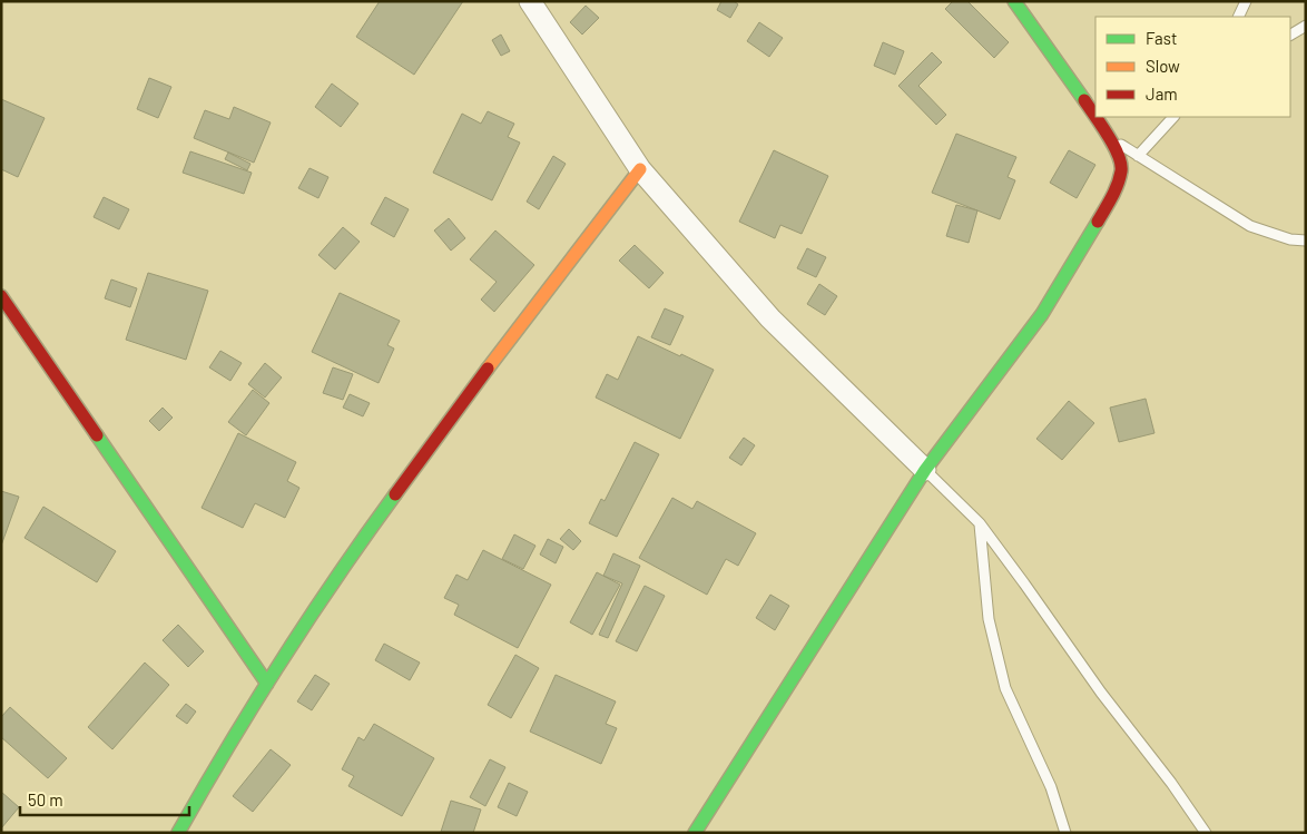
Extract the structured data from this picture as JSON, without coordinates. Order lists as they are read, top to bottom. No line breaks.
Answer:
{"legend":["Fast","Slow","Jam"],"scale_bar":"50 m"}
